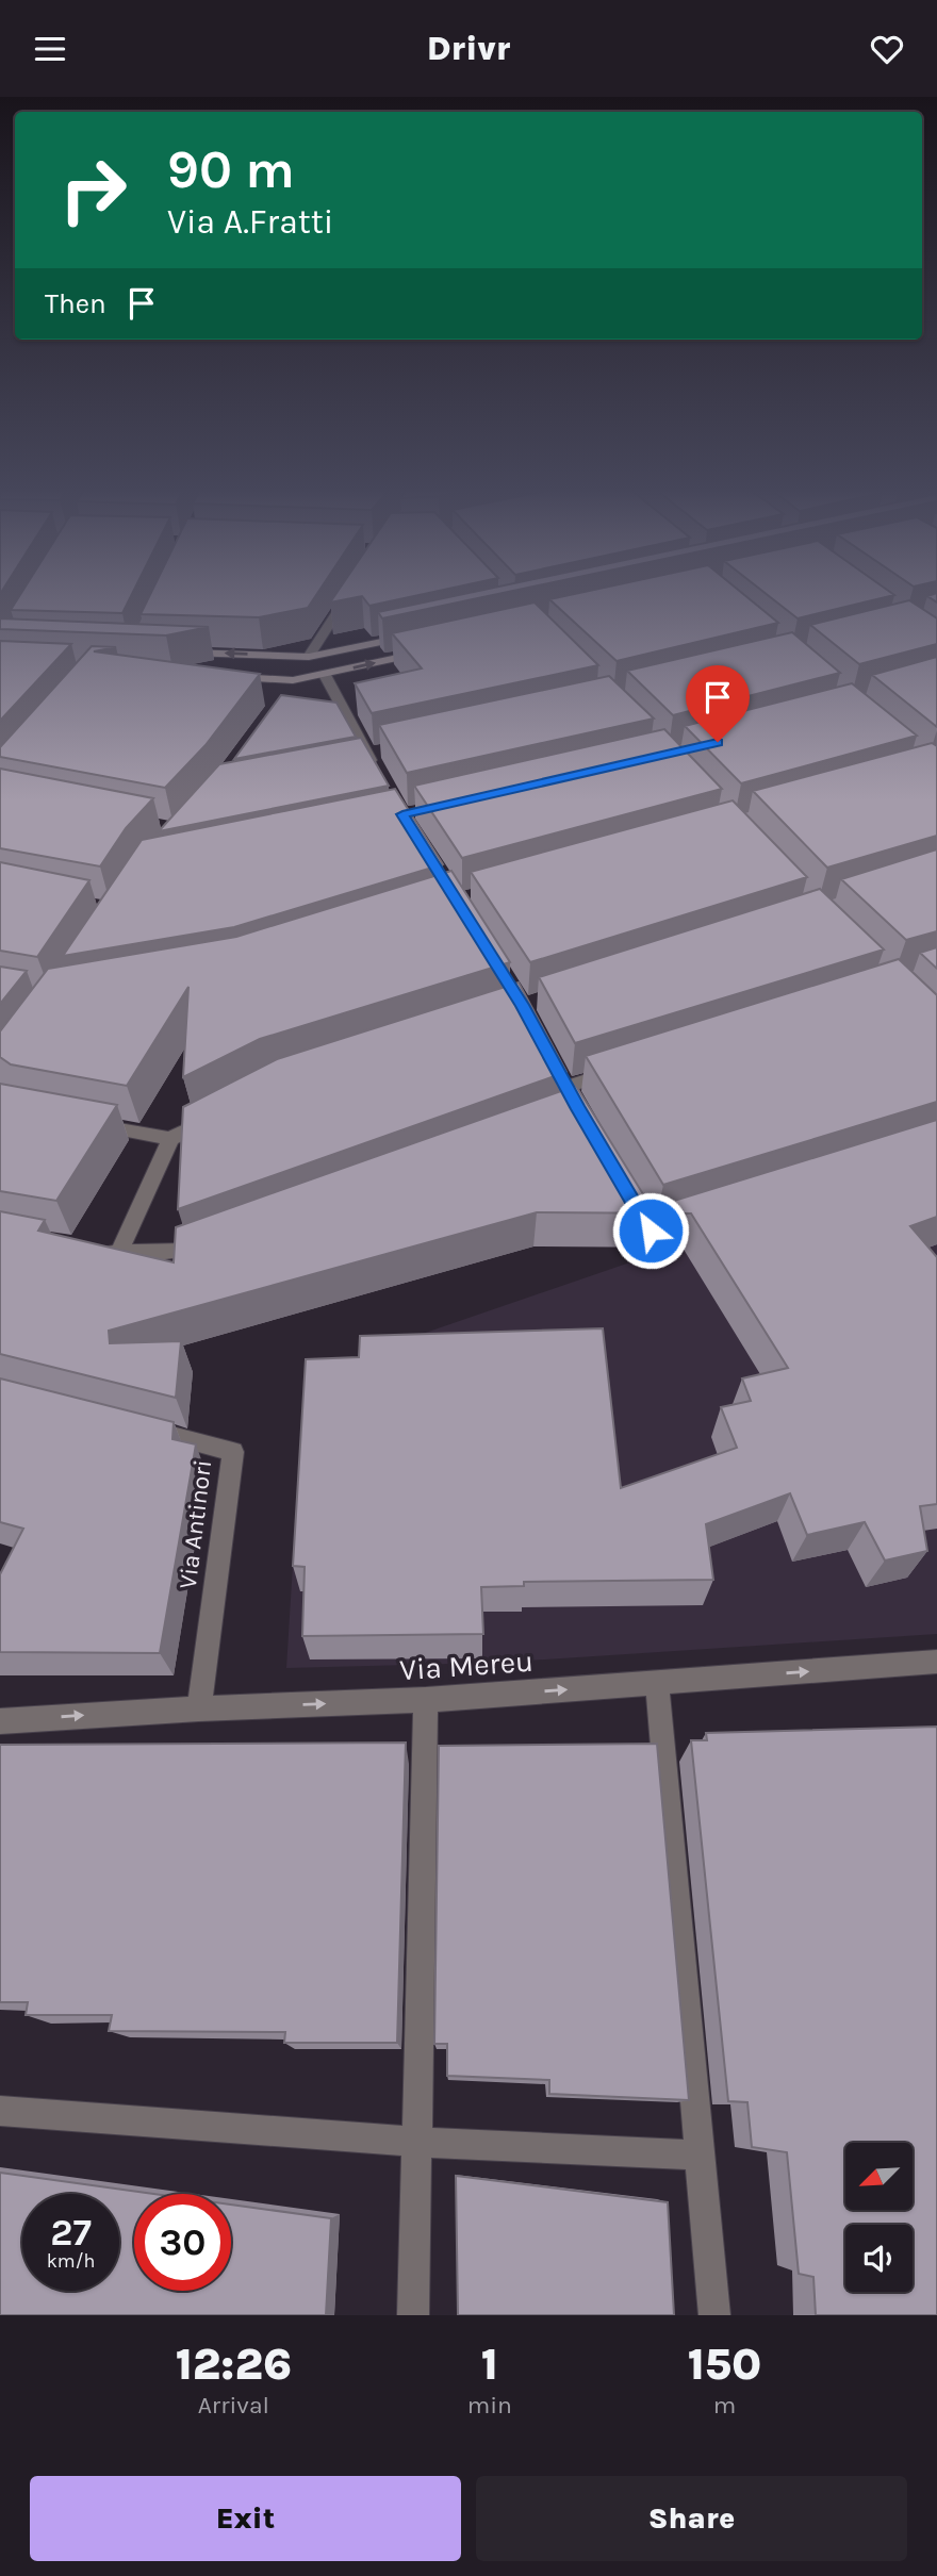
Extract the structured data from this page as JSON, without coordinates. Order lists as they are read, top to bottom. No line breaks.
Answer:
{"streets":{"street":["Via Antinori","Via Mereu"]},"crossings":[["Via Antinori","Via Mereu"]],"one_way":["Via Mereu"],"north":"bottom left","page":{"header":"Drivr","turn":["90 m","Via A.Fratti"],"then":"Then","speed":"27 km/h","limit":"30","eta":["12:26","Arrival","1","min","150","m"],"buttons":["Exit","Share"]}}
